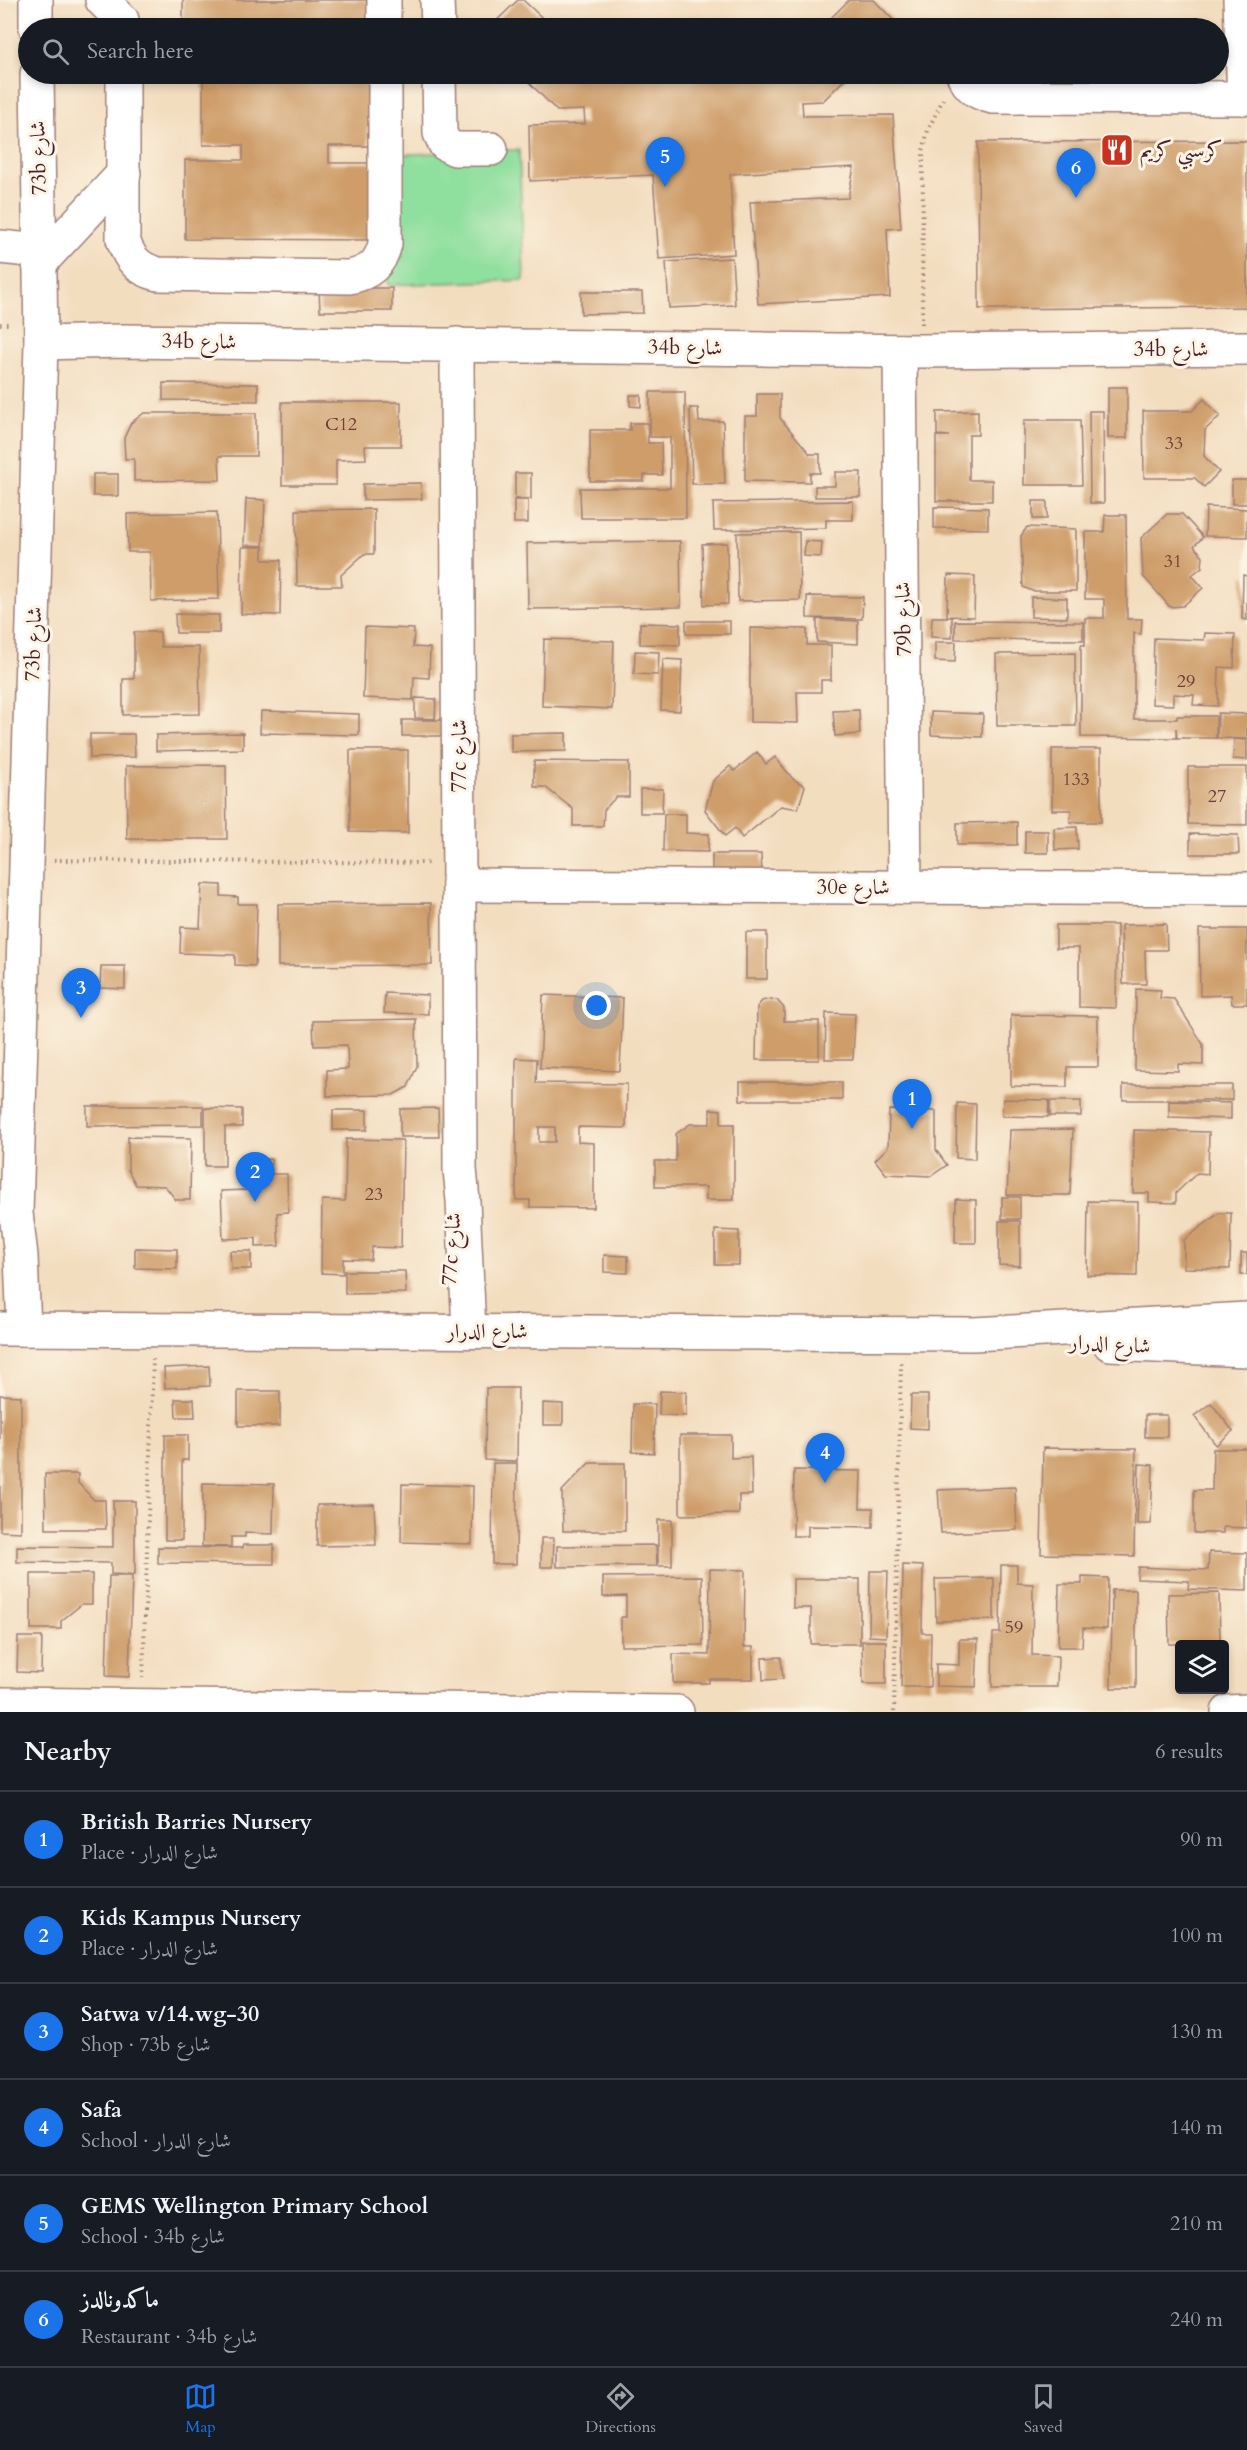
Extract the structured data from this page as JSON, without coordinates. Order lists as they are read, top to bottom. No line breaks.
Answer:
{"streets":{"street":["73b شارع","34b شارع","79b شارع","77c شارع","30e شارع","شارع الدرار"]},"crossings":[["73b شارع","34b شارع"],["73b شارع","شارع الدرار"],["34b شارع","79b شارع"],["34b شارع","77c شارع"],["79b شارع","30e شارع"],["77c شارع","30e شارع"],["77c شارع","شارع الدرار"]],"places":{"restaurant":["كرسبي كريم"]},"house_numbers":["C12","33","31","29","133","27","23","59"],"page":{"search":"Search here","pins":["5","6","3","1","2","4"],"heading":["Nearby","6 results"],"list":[{"mark":"1","name":"British Barries Nursery","note":"Place · شارع الدرار","value":"90 m"},{"mark":"2","name":"Kids Kampus Nursery","note":"Place · شارع الدرار","value":"100 m"},{"mark":"3","name":"Satwa v/14.wg-30","note":"Shop · 73b شارع","value":"130 m"},{"mark":"4","name":"Safa","note":"School · شارع الدرار","value":"140 m"},{"mark":"5","name":"GEMS Wellington Primary School","note":"School · 34b شارع","value":"210 m"},{"mark":"6","name":"ماكدونالدز","note":"Restaurant · 34b شارع","value":"240 m"}],"nav":["Map","Directions","Saved"]}}
